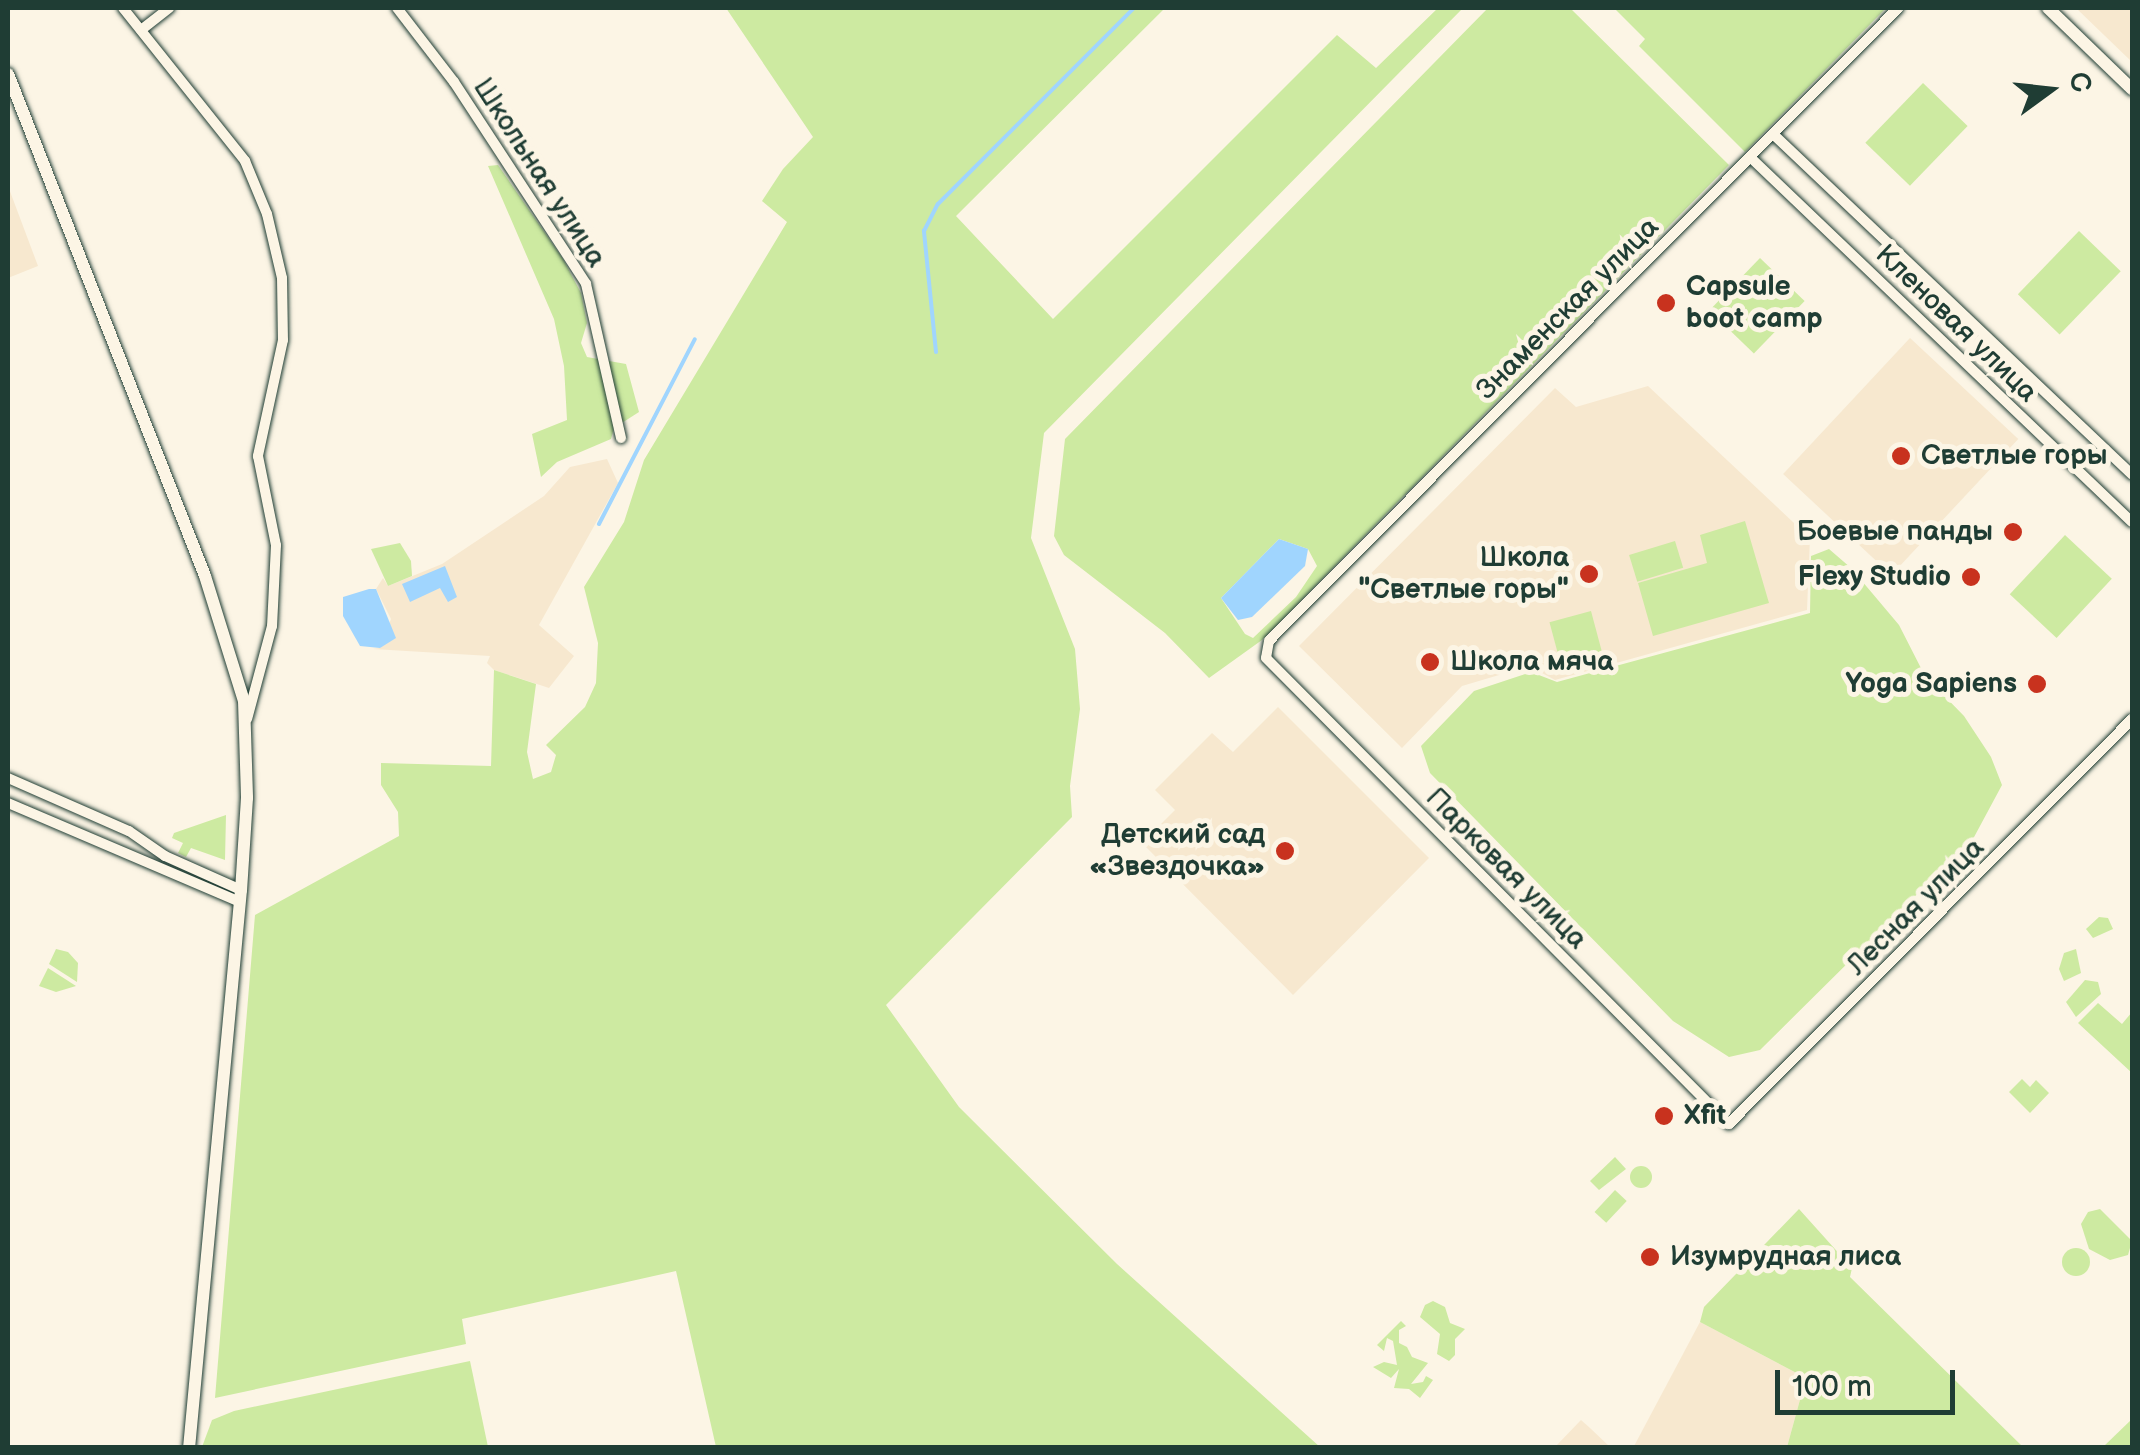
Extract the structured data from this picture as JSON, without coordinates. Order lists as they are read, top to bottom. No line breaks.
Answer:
{"streets":{"street":["Школьная улица","Знаменская улица","Кленовая улица","Парковая улица","Лесная улица"]},"crossings":[["Знаменская улица","Кленовая улица"],["Знаменская улица","Парковая улица"],["Парковая улица","Лесная улица"]],"places":["Capsule boot camp","Светлые горы","Боевые панды","Школа \"Светлые горы\"","Flexy Studio","Школа мяча","Yoga Sapiens","Детский сад «Звездочка»","Xfit","Изумрудная лиса"],"scale_bar":"100 m","north":"right"}
